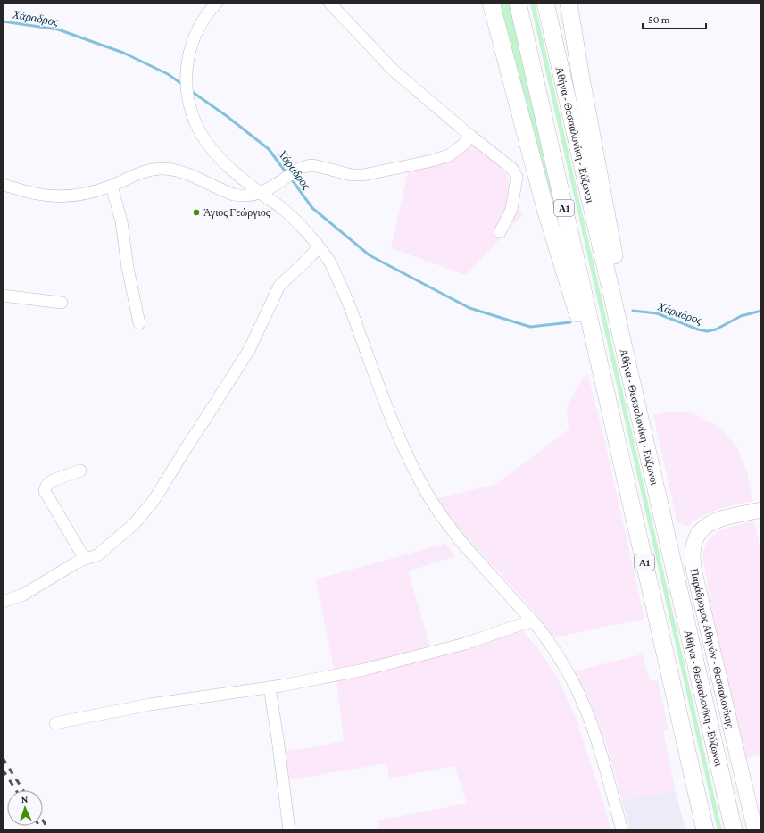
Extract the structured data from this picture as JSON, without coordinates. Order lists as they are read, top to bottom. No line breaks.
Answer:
{"streets":{"highway":["Αθήνα - Θεσσαλονίκη - Εύζωνοι","Α1"],"main road":["Παράδρομος Αθηνών - Θεσσαλονίκης"]},"water":["Χάραδρος"],"places":["Άγιος Γεώργιος"],"scale_bar":"50 m","north":"top"}
